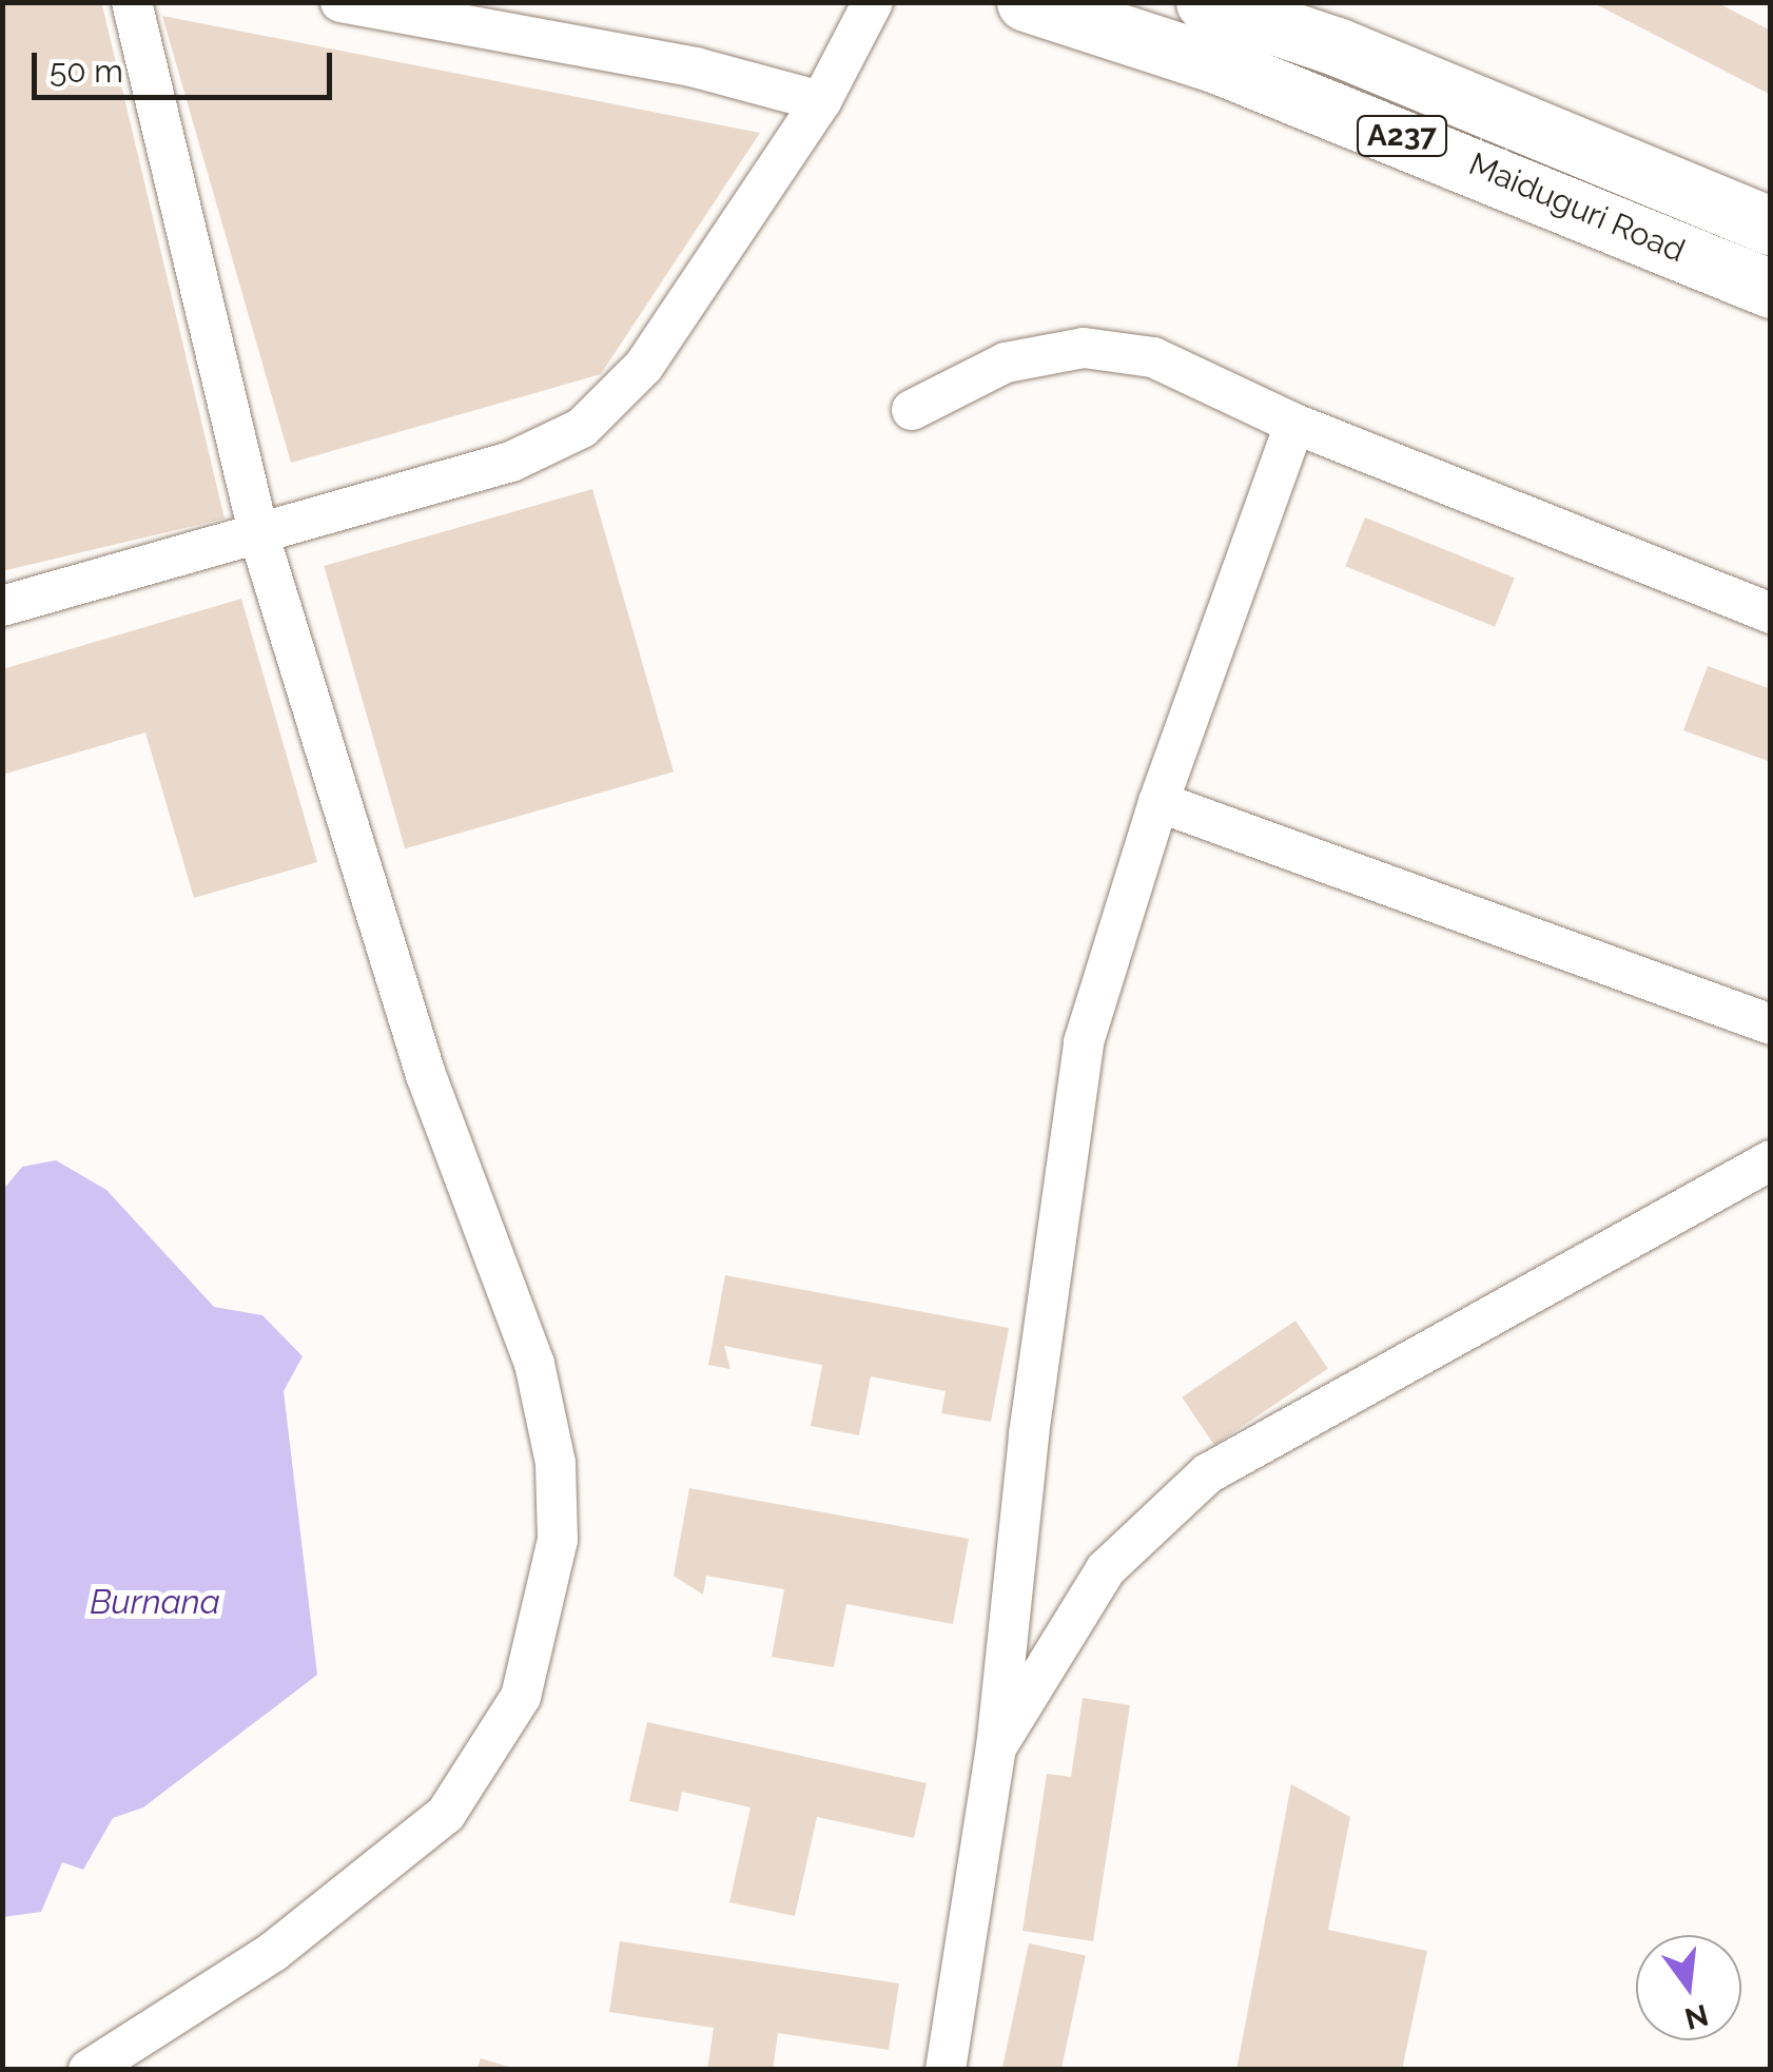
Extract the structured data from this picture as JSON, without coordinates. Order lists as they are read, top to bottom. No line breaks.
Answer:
{"streets":{"highway":["A237","Maiduguri Road"]},"water":["Burnana"],"scale_bar":"50 m","north":"bottom"}
